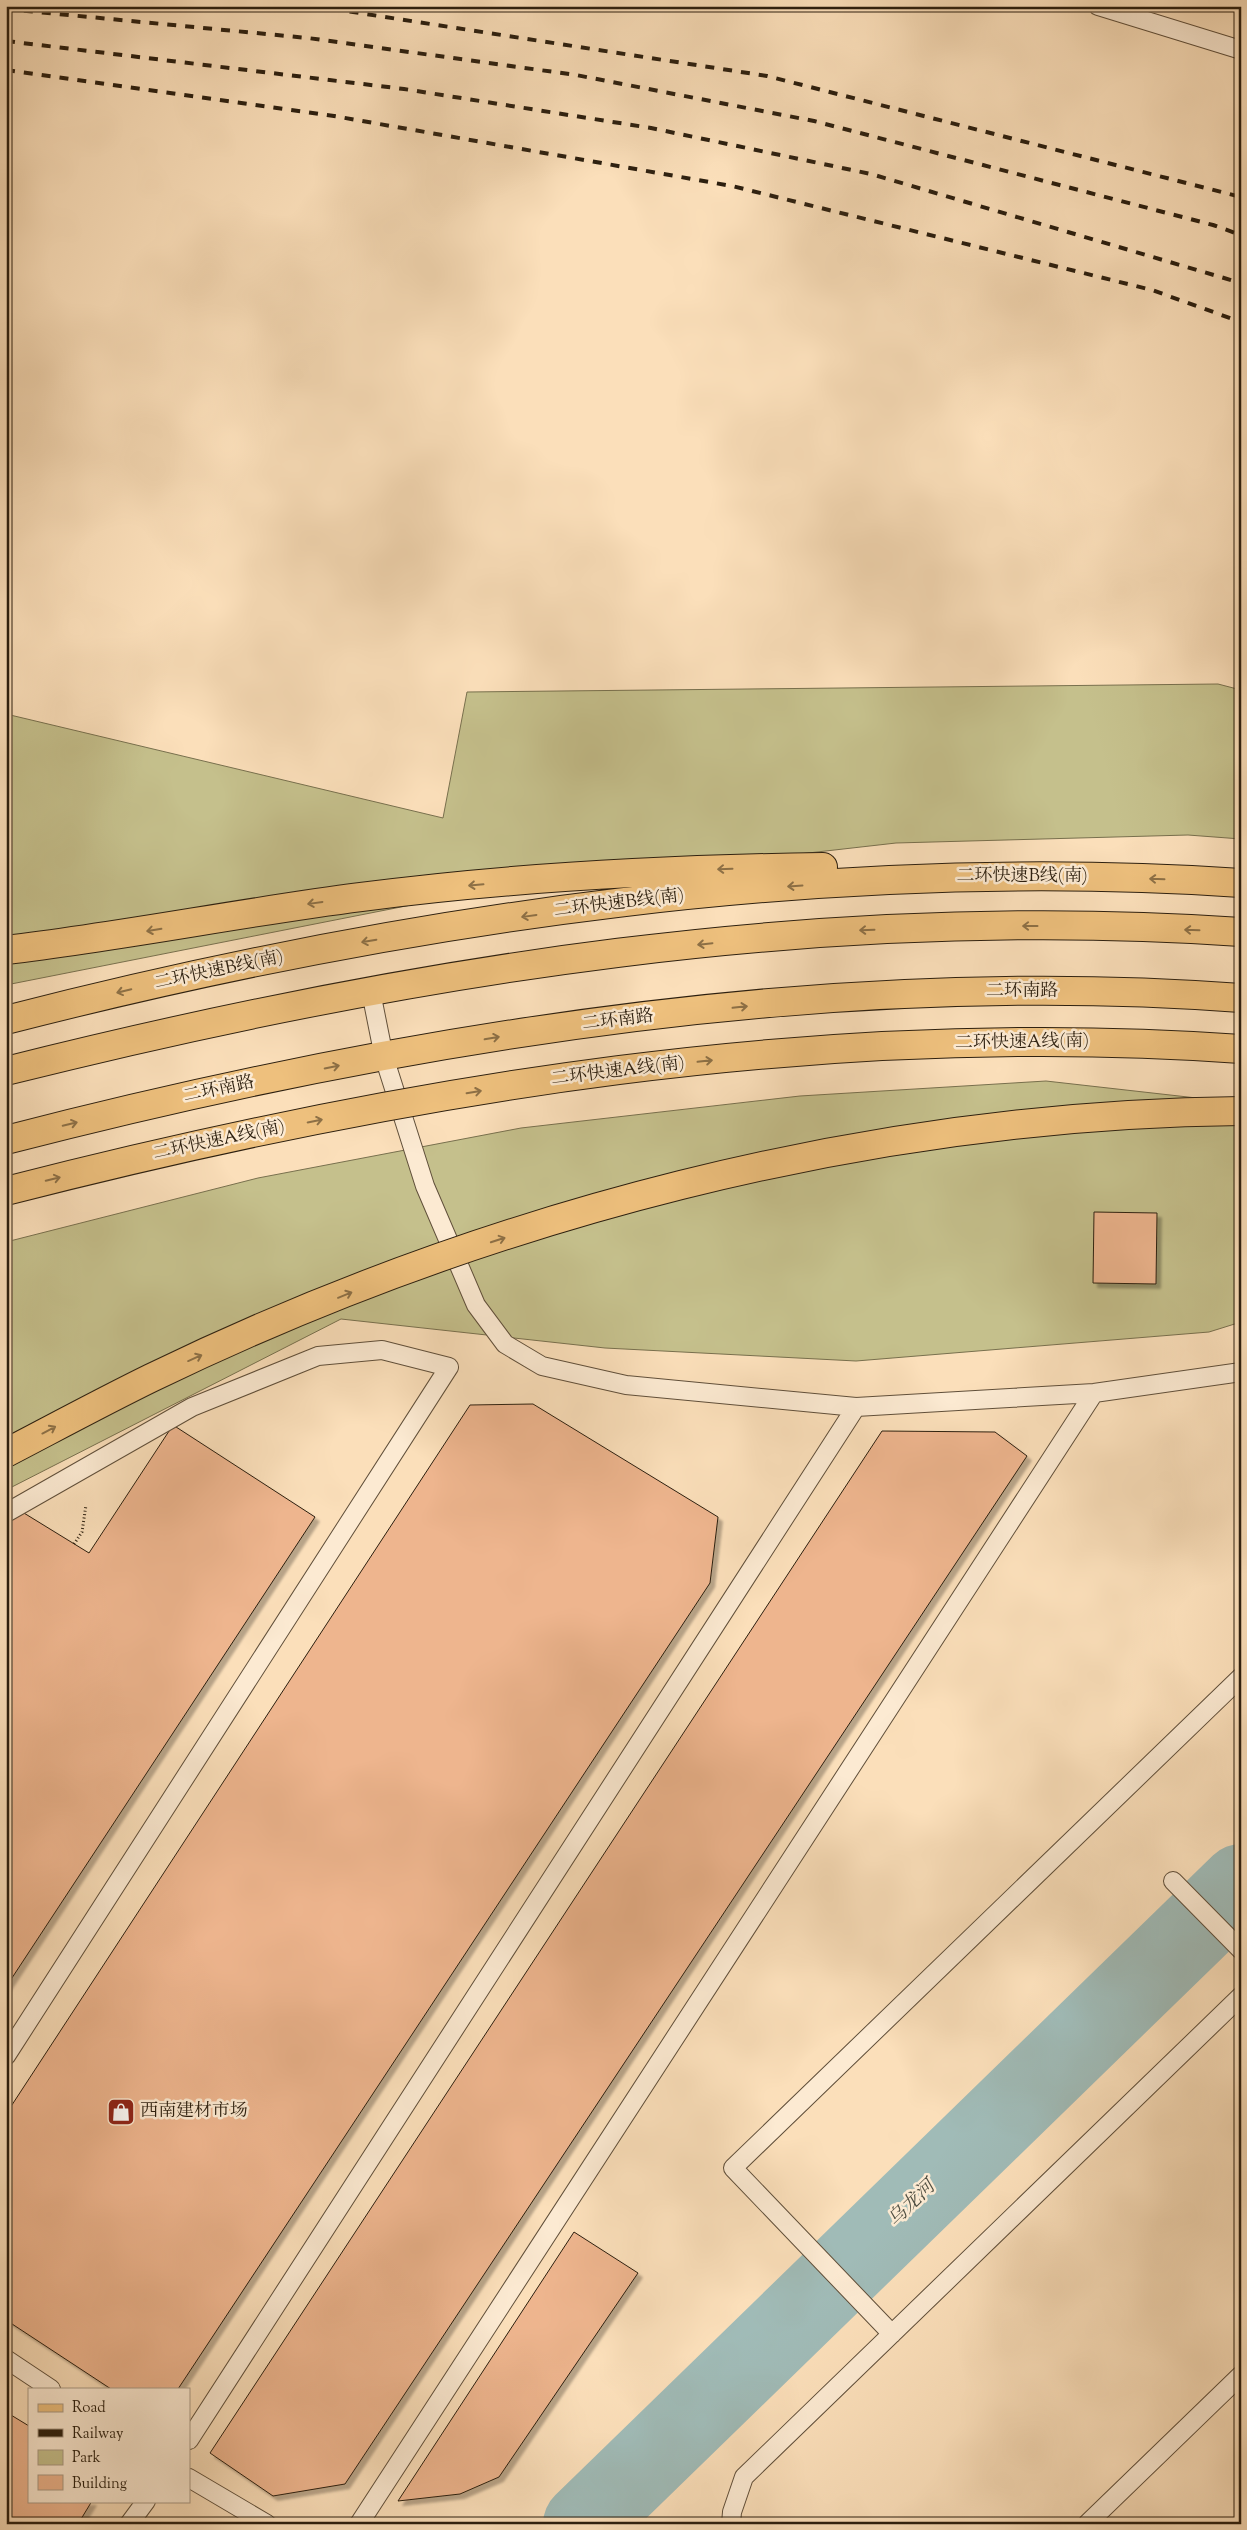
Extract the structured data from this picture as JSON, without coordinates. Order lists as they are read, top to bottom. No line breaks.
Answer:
{"streets":{"main road":["二环快速B线(南)","二环南路","二环快速A线(南)"]},"water":["乌龙河"],"places":{"shop":["西南建材市场"]},"legend":["Road","Railway","Park","Building"]}
